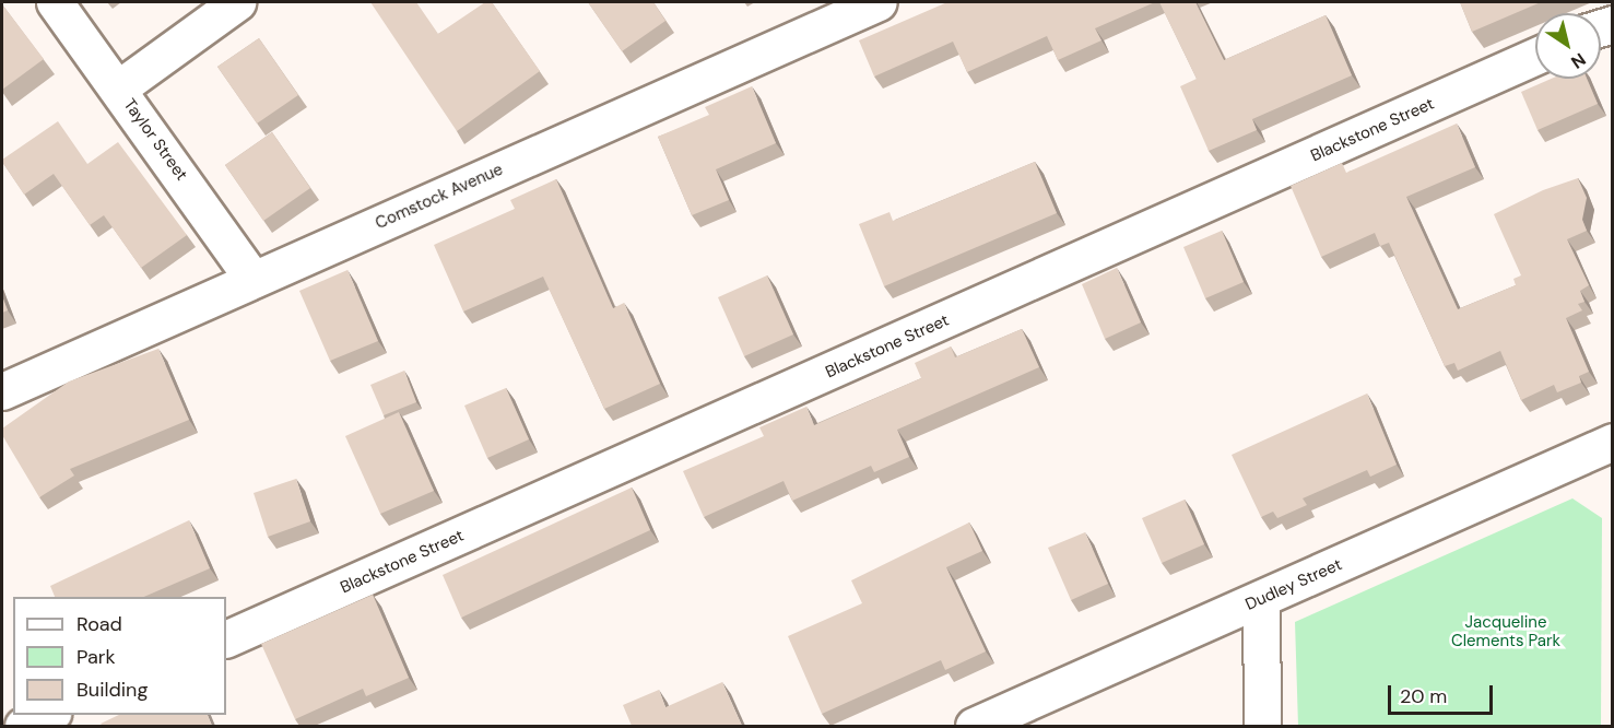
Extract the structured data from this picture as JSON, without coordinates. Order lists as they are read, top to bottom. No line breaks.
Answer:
{"streets":{"street":["Blackstone Street","Taylor Street","Comstock Avenue","Dudley Street"]},"crossings":[["Taylor Street","Comstock Avenue"]],"parks":["Jacqueline Clements Park"],"legend":["Road","Park","Building"],"scale_bar":"20 m","north":"bottom right"}
